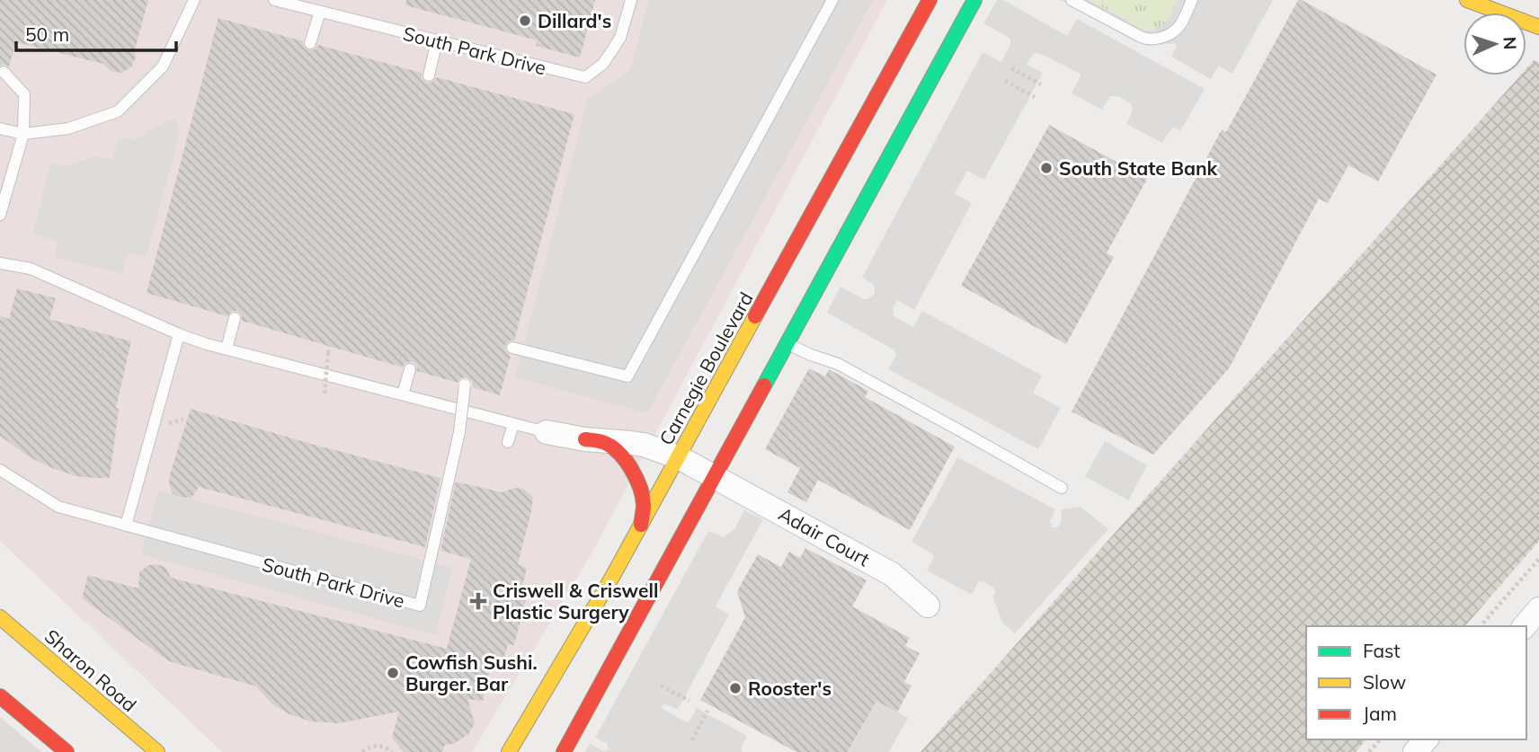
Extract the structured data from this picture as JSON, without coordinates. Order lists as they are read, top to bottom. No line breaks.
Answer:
{"streets":{"street":["Carnegie Boulevard","Adair Court","Sharon Road"],"lane":["South Park Drive"]},"places":{"other":["Dillard's","South State Bank","Cowfish Sushi. Burger. Bar","Rooster's"],"health":["Criswell & Criswell Plastic Surgery"]},"legend":["Fast","Slow","Jam"],"scale_bar":"50 m","north":"right"}
